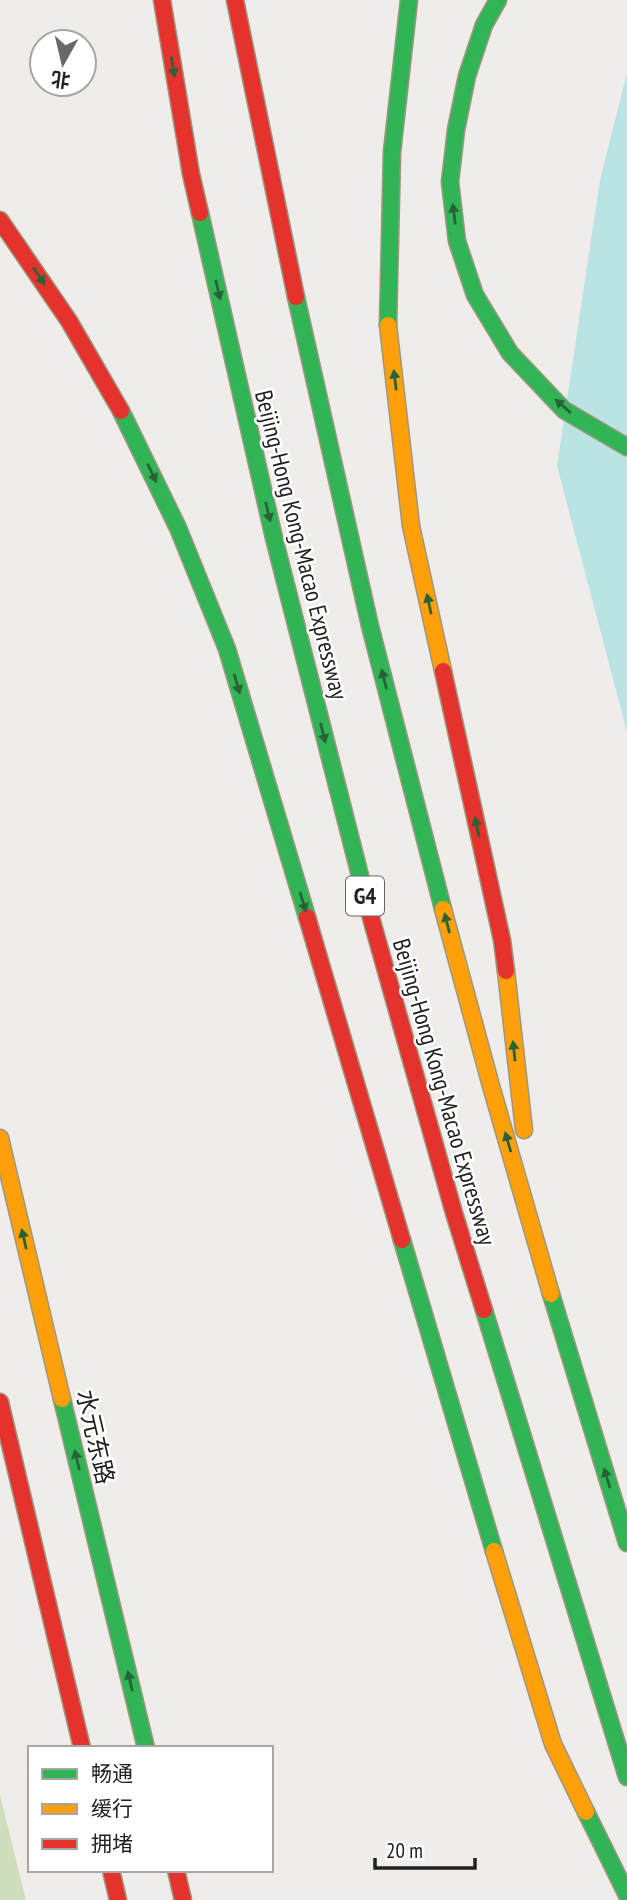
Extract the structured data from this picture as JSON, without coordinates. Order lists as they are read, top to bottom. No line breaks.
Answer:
{"streets":{"main road":["Beijing-Hong Kong-Macao Expressway","G4","水元东路"]},"legend":["畅通","缓行","拥堵"],"scale_bar":"20 m","north":"bottom"}
